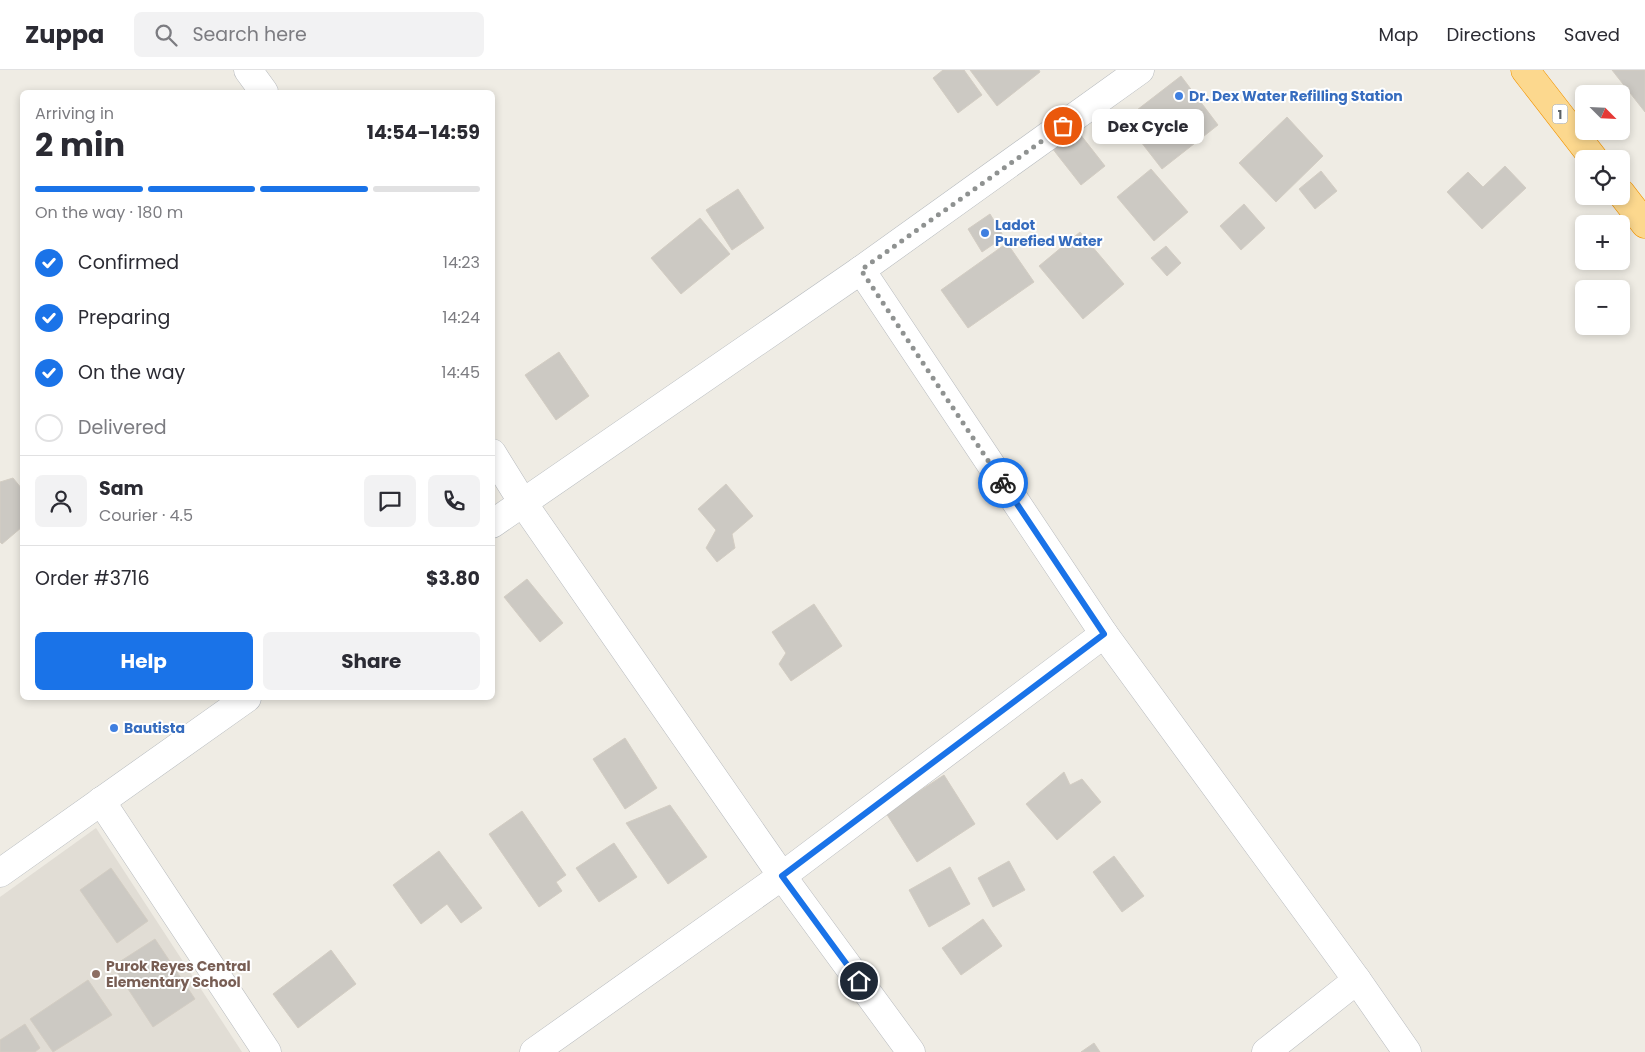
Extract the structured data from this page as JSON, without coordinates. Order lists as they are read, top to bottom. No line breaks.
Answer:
{"streets":{"highway":["1"]},"places":["Dr. Dex Water Refilling Station","Dex Cycle","Ladot Purefied Water","Bautista","Purok Reyes Central Elementary School"],"north":"bottom right","page":{"header":"Zuppa","search":"Search here","nav":["Map","Directions","Saved"],"map_buttons":["+","−"],"heading":["2 min","Arriving in","14:54–14:59"],"panel":["Sam","Courier · 4.5","Order #3716","$3.80"],"bubble":"Dex Cycle","bar":"On the way · 180 m","list":[["Confirmed","14:23"],["Preparing","14:24"],["On the way","14:45"],"Delivered"],"buttons":["Help","Share"]}}
